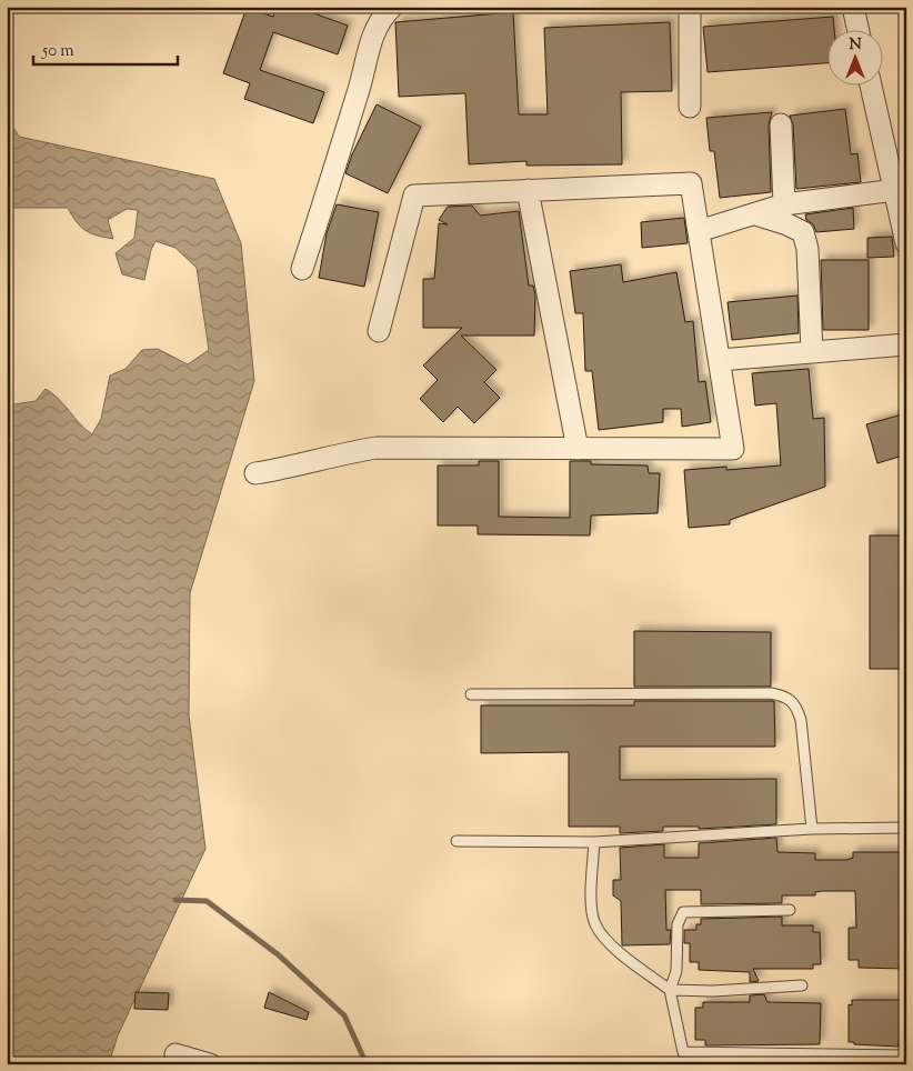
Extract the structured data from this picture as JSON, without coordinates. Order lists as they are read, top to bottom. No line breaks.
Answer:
{"scale_bar":"50 m","north":"top"}
